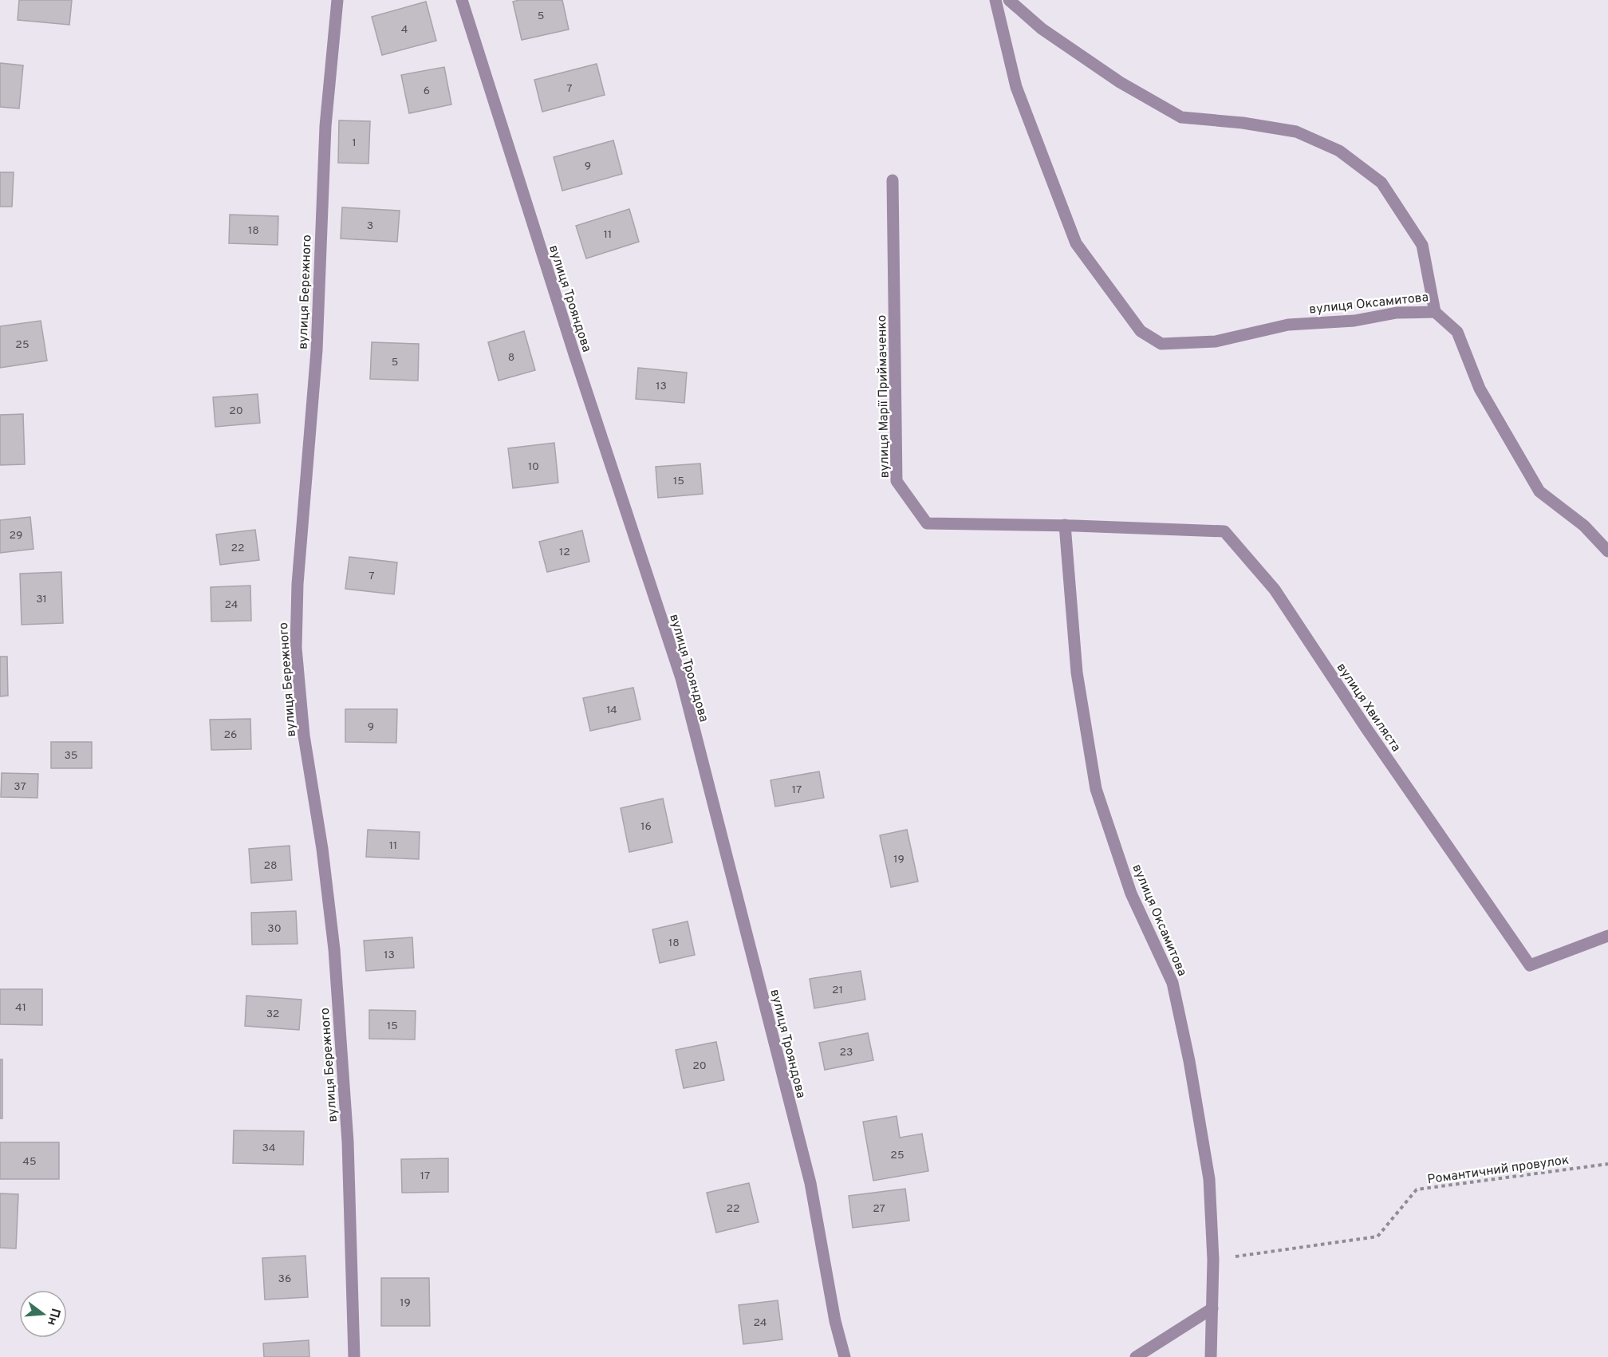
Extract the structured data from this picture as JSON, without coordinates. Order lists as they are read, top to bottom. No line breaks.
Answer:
{"streets":{"street":["вулиця Бережного","вулиця Трояндова","вулиця Оксамитова","вулиця Марії Приймаченко","вулиця Хвиляста"],"path":["Романтичний провулок"]},"crossings":[["вулиця Оксамитова","вулиця Марії Приймаченко"],["вулиця Оксамитова","вулиця Хвиляста"],["вулиця Оксамитова","Романтичний провулок"],["вулиця Марії Приймаченко","вулиця Хвиляста"]],"house_numbers":["5","4","7","6","1","9","3","18","11","25","8","5","13","20","10","15","29","22","12","7","31","24","14","9","26","35","37","17","16","11","19","28","30","18","13","21","41","32","15","23","20","34","25","45","17","22","27","36","19","24"],"north":"right"}
